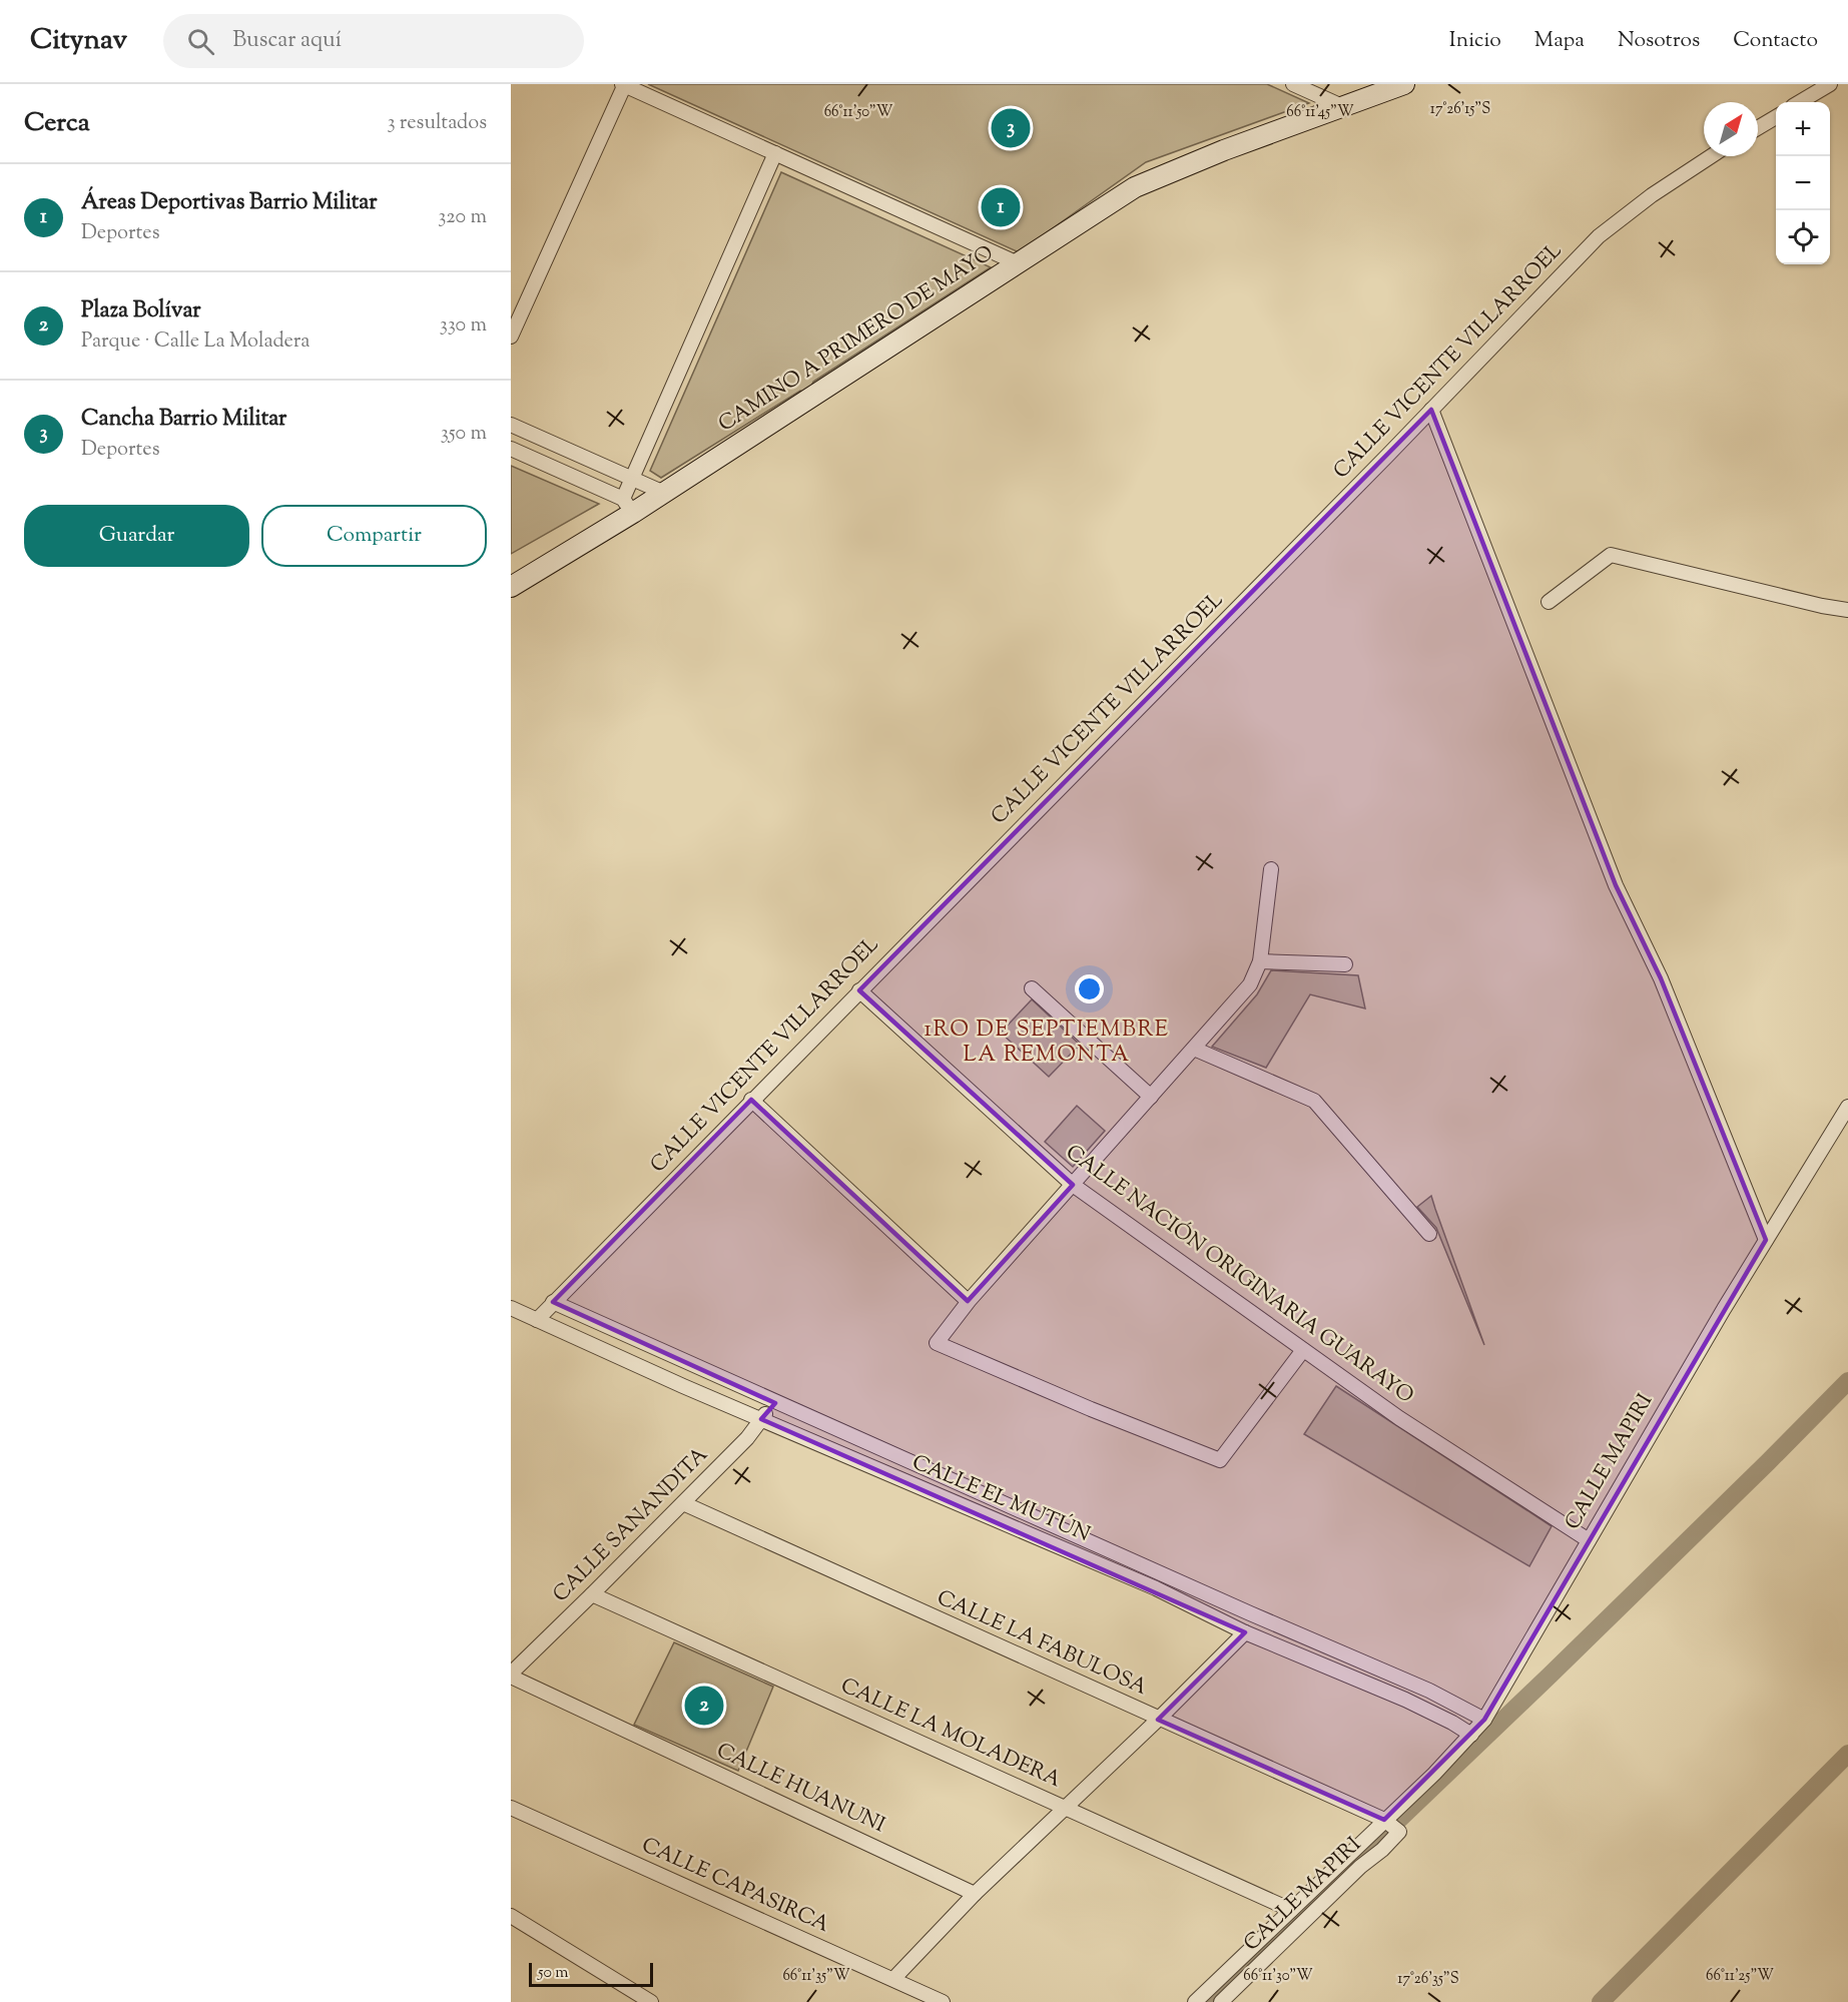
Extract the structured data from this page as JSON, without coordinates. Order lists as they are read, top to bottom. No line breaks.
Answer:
{"streets":{"main road":["CAMINO A PRIMERO DE MAYO"],"street":["CALLE VICENTE VILLARROEL","CALLE NACIÓN ORIGINARIA GUARAYO","CALLE MAPIRI","CALLE EL MUTÚN","CALLE SANANDITA","CALLE LA FABULOSA","CALLE LA MOLADERA","CALLE HUANUNI","CALLE CAPASIRCA"]},"crossings":[["CALLE VICENTE VILLARROEL","CALLE NACIÓN ORIGINARIA GUARAYO"],["CALLE VICENTE VILLARROEL","CALLE EL MUTÚN"],["CALLE NACIÓN ORIGINARIA GUARAYO","CALLE MAPIRI"],["CALLE MAPIRI","CALLE EL MUTÚN"],["CALLE MAPIRI","CALLE LA FABULOSA"],["CALLE MAPIRI","CALLE LA MOLADERA"],["CALLE EL MUTÚN","CALLE SANANDITA"],["CALLE SANANDITA","CALLE LA FABULOSA"],["CALLE SANANDITA","CALLE LA MOLADERA"],["CALLE SANANDITA","CALLE HUANUNI"]],"districts":["1RO DE SEPTIEMBRE LA REMONTA"],"scale_bar":"50 m","north":"top right","page":{"header":"Citynav","search":"Buscar aquí","nav":["Inicio","Mapa","Nosotros","Contacto"],"heading":["Cerca","3 resultados"],"map_buttons":["+","−"],"pins":["3","1","2"],"list":[{"mark":"1","name":"Áreas Deportivas Barrio Militar","note":"Deportes","value":"320 m"},{"mark":"2","name":"Plaza Bolívar","note":"Parque · Calle La Moladera","value":"330 m"},{"mark":"3","name":"Cancha Barrio Militar","note":"Deportes","value":"350 m"}],"buttons":["Guardar","Compartir"],"scale":"50 m"},"coordinates":["17°26'15\"S","66°11'50\"W","66°11'45\"W","66°11'35\"W","66°11'30\"W","66°11'25\"W","17°26'35\"S"]}
